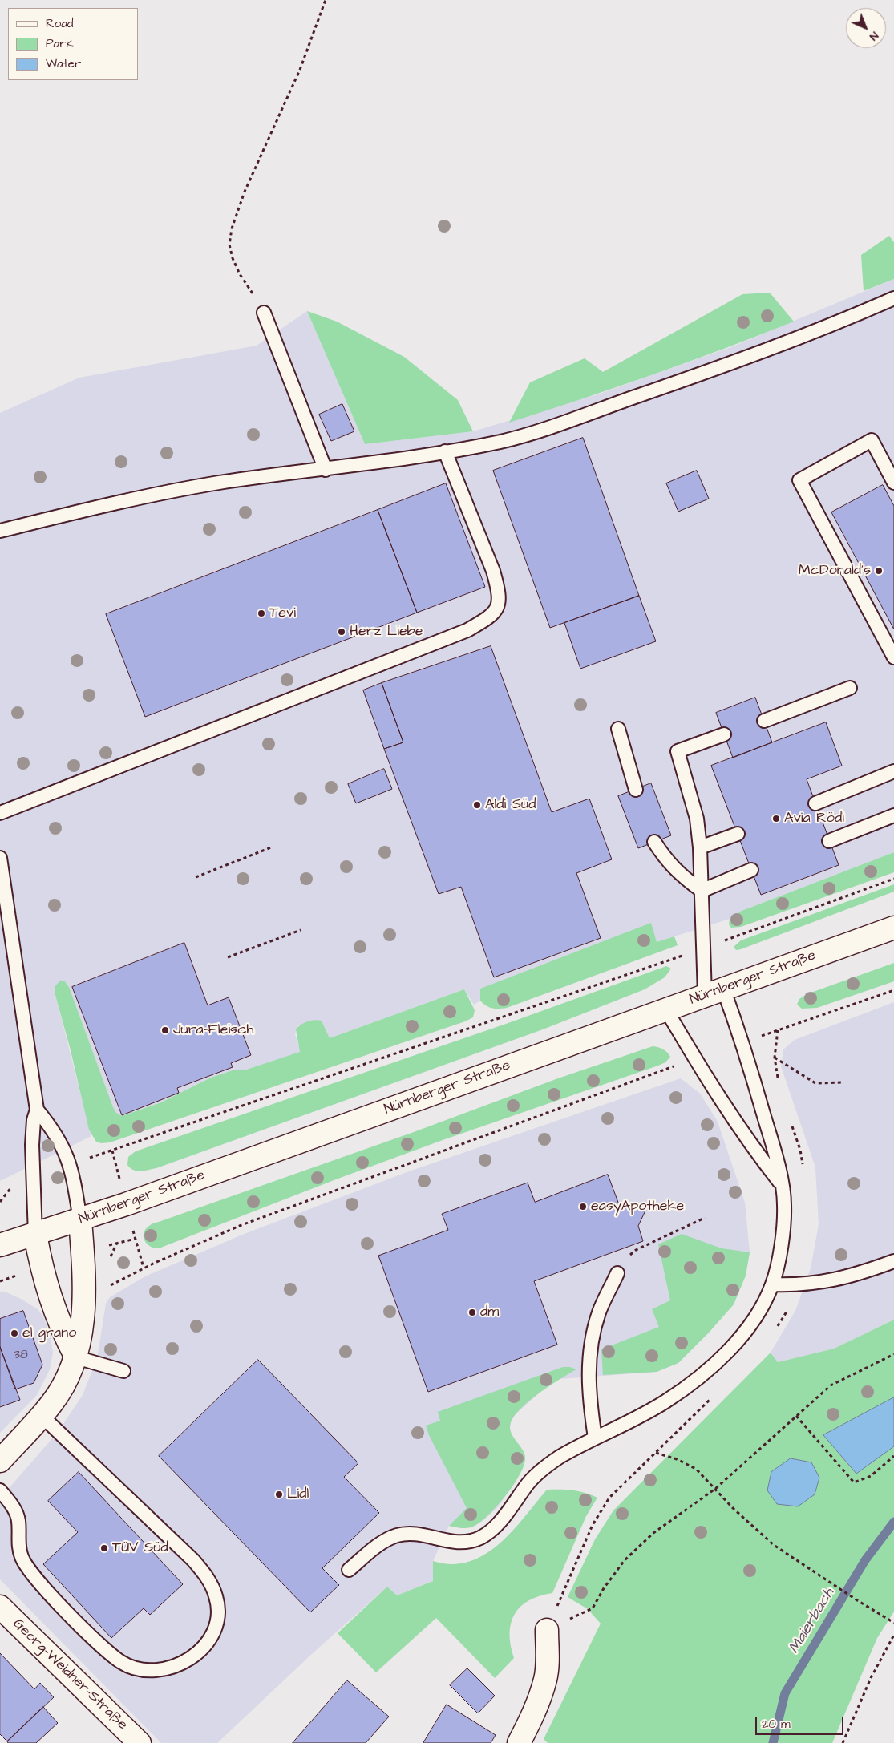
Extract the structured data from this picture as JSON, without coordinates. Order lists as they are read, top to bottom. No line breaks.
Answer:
{"streets":{"main road":["Nürnberger Straße","Georg-Weidner-Straße"]},"water":["Maierbach"],"places":["McDonald's","Tevi","Herz Liebe","Aldi Süd","Avia Rödl","Jura-Fleisch","easyApotheke","dm","el grano","Lidl","TÜV Süd"],"house_numbers":["38"],"legend":["Road","Park","Water"],"scale_bar":"20 m","north":"bottom right"}
